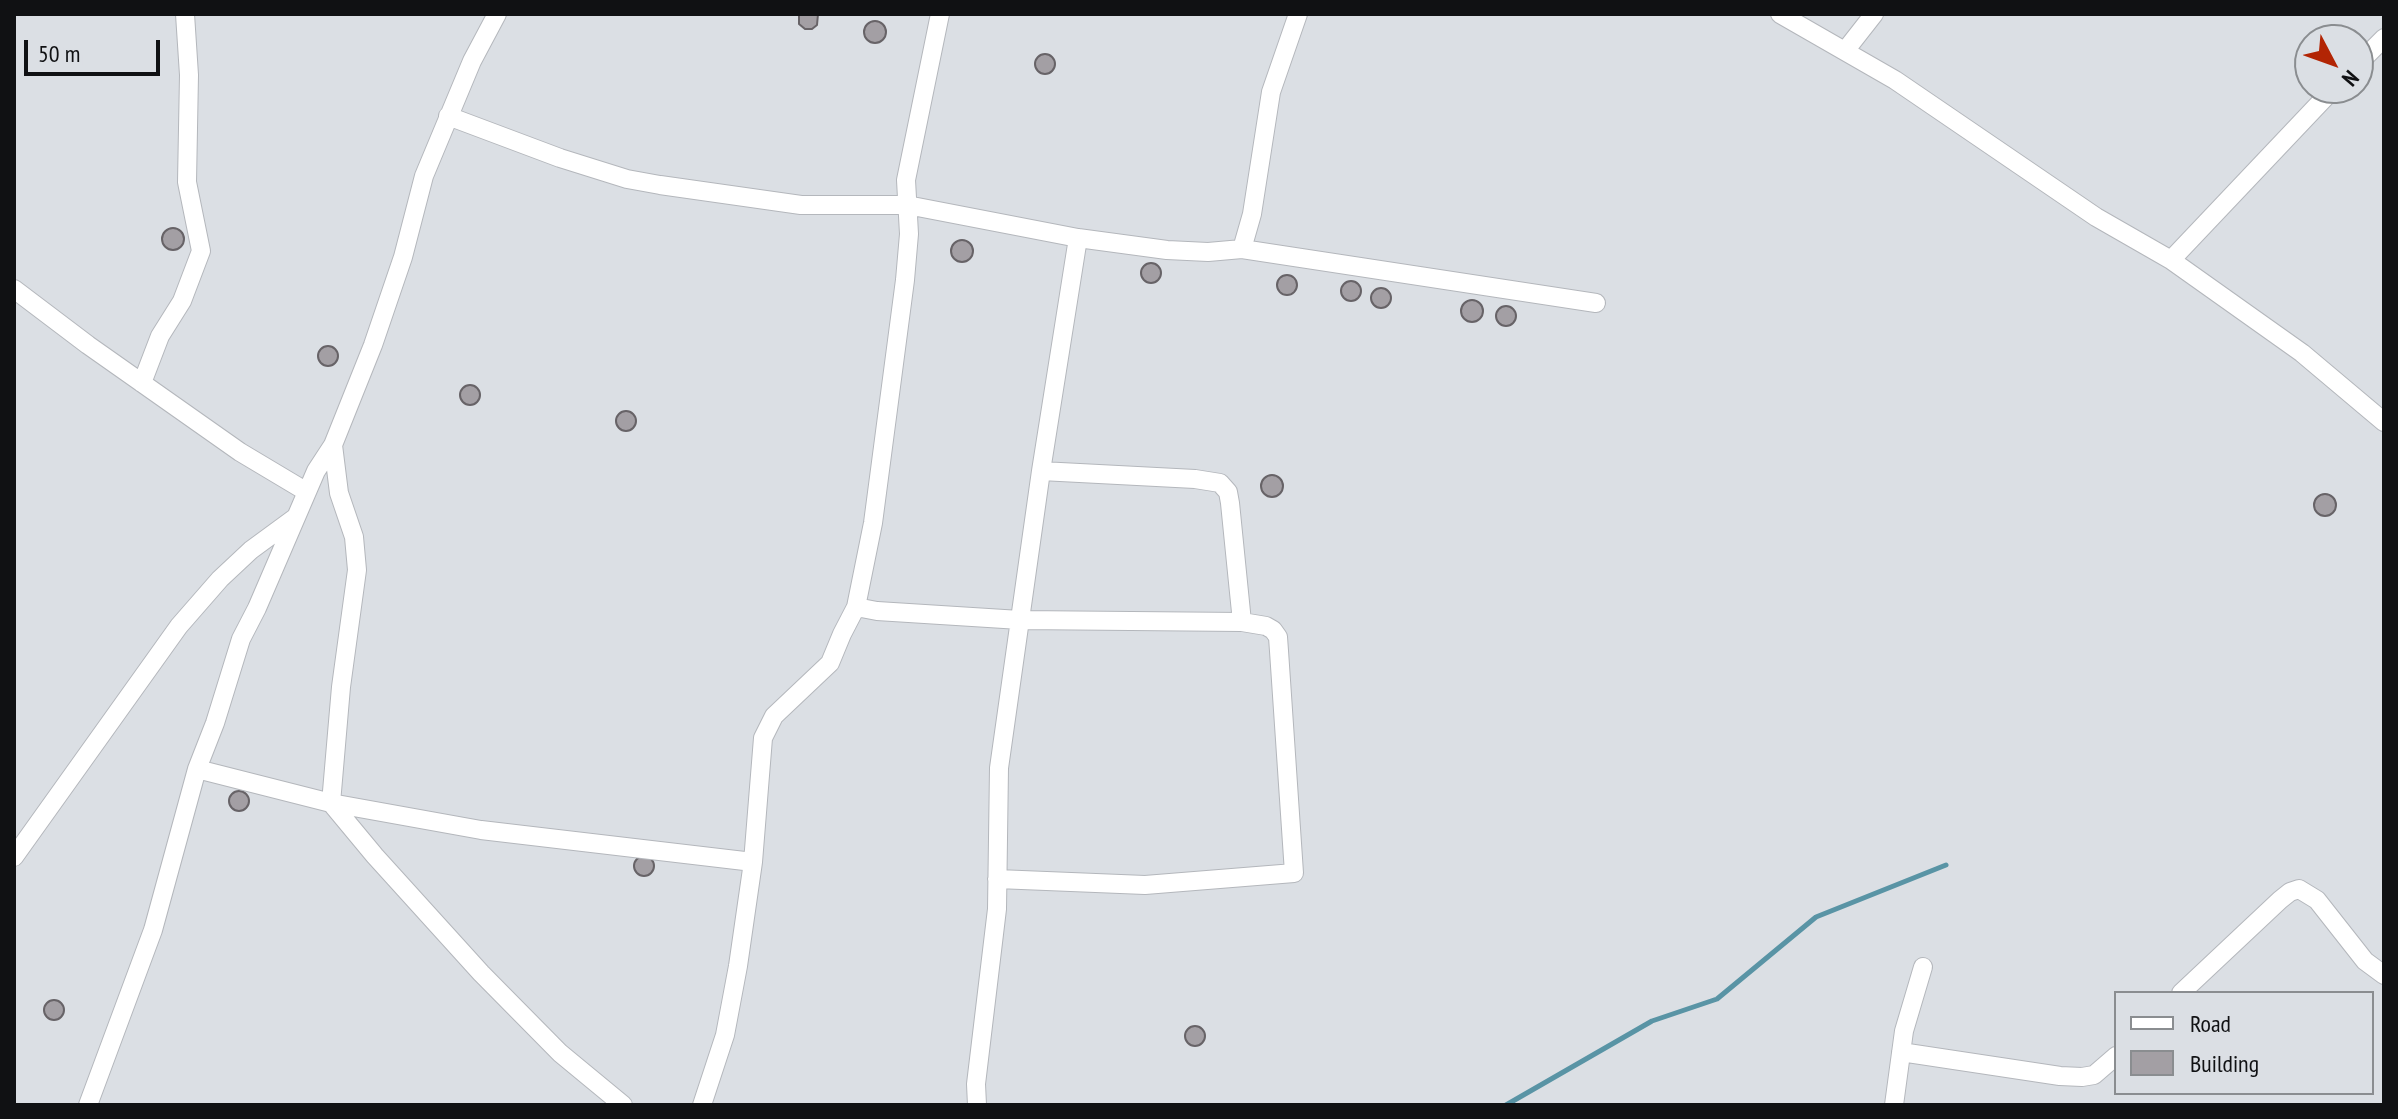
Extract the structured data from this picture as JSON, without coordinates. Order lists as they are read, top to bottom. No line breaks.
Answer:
{"legend":["Road","Building"],"scale_bar":"50 m","north":"bottom right"}
